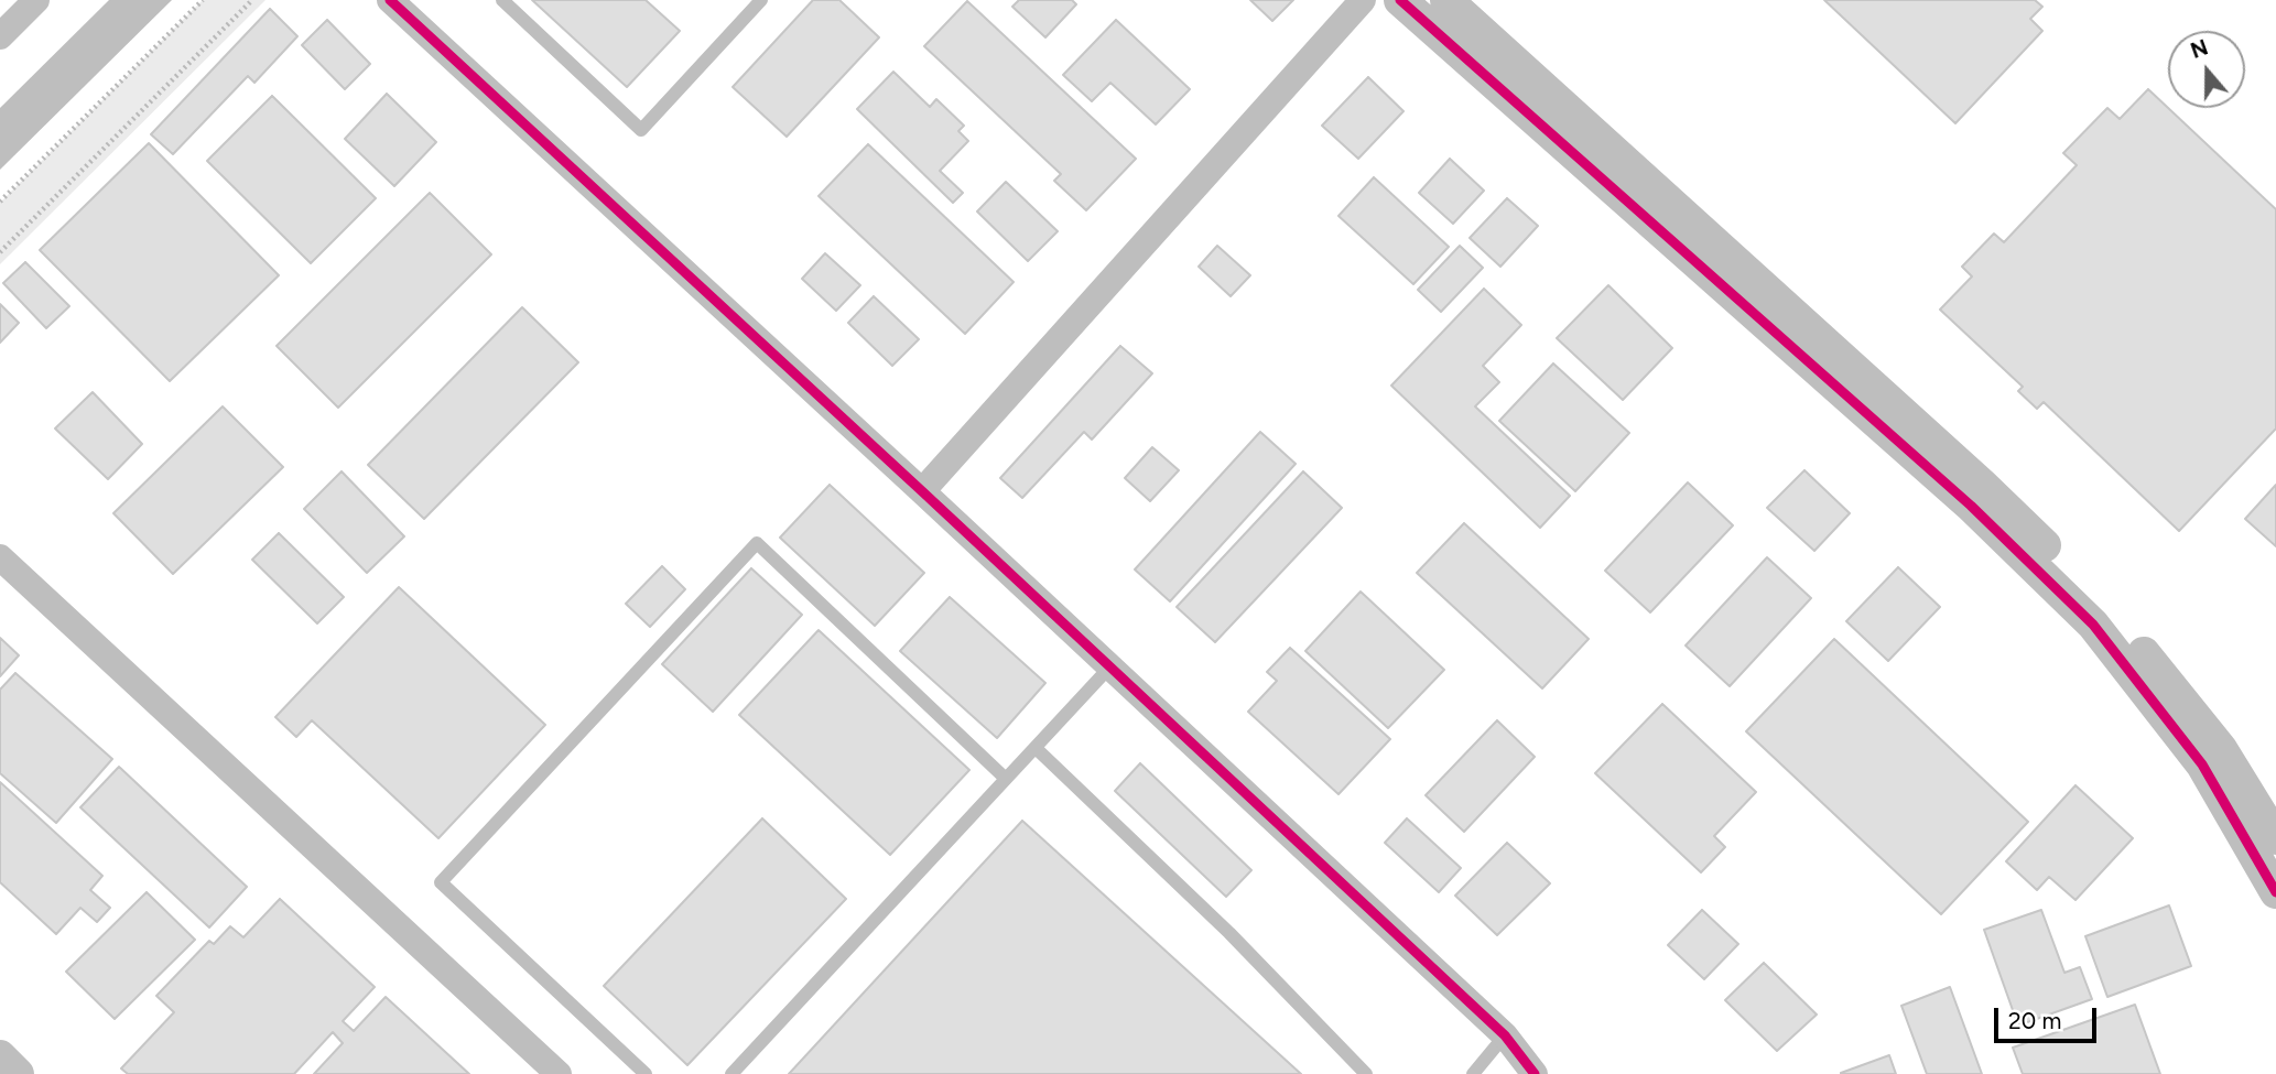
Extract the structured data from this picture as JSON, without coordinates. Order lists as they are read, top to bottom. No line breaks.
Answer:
{"scale_bar":"20 m","north":"top"}
